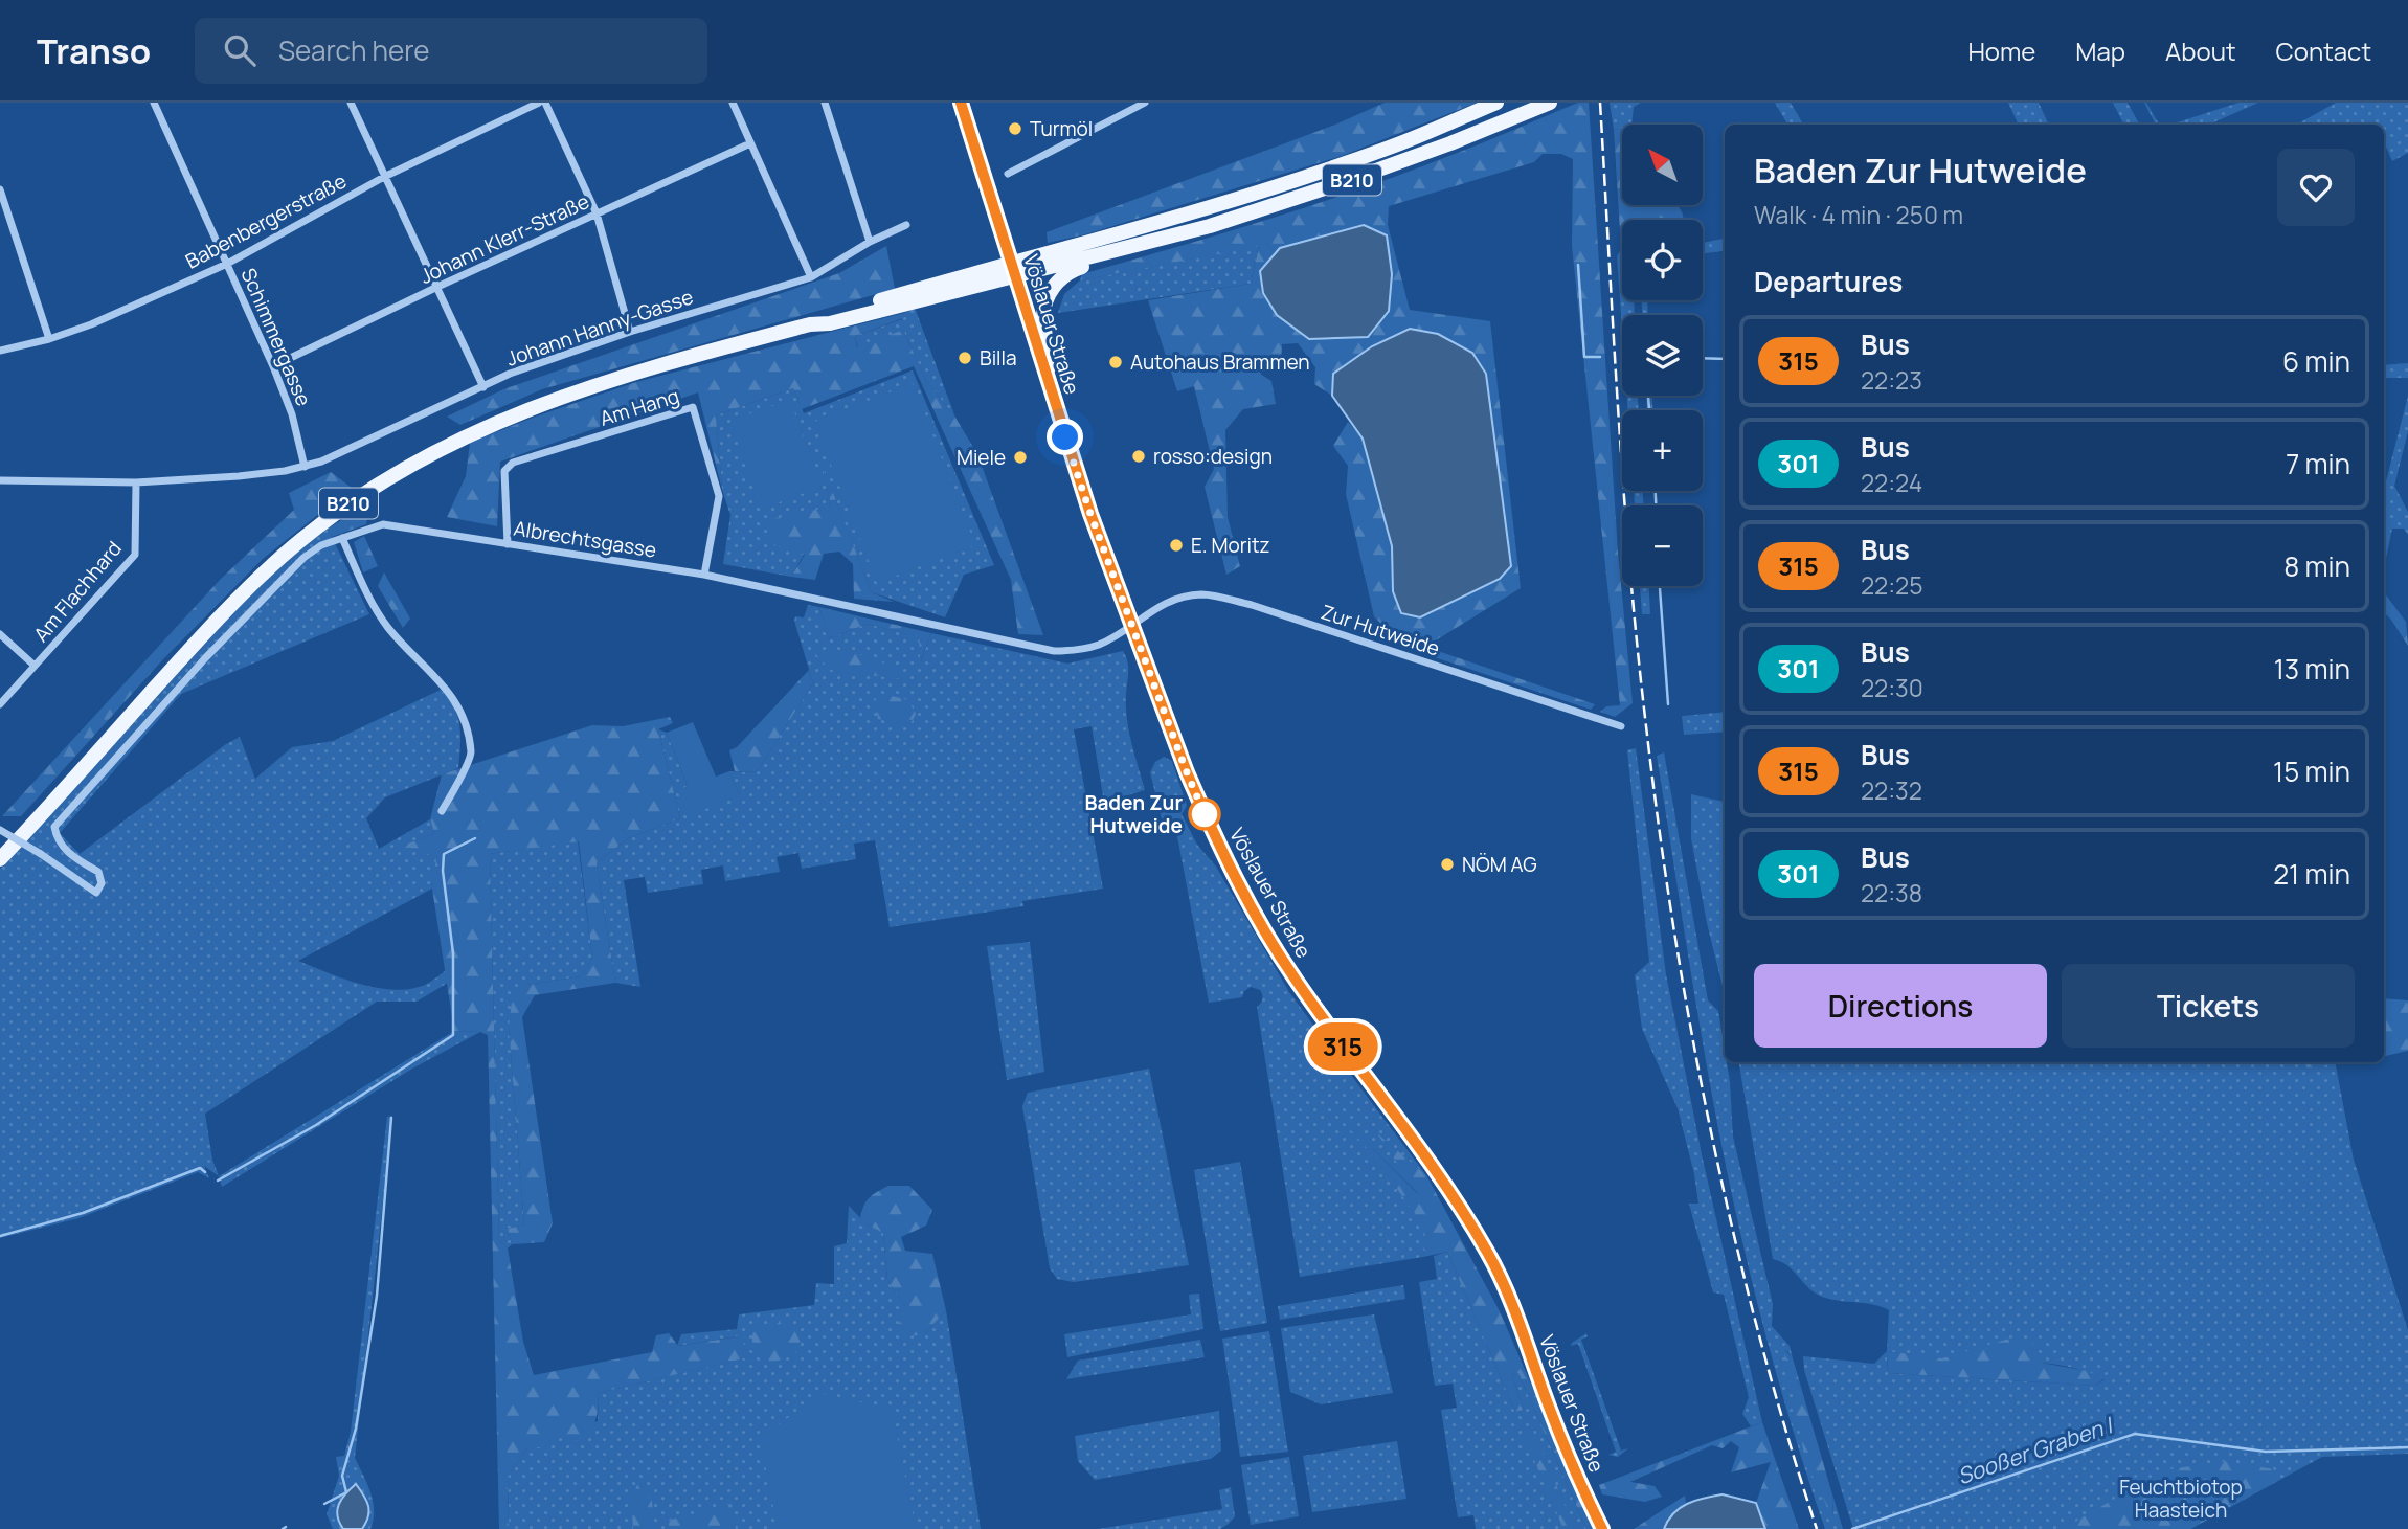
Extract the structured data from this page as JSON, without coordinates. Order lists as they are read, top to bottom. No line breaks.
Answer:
{"streets":{"main road":["B210","Vöslauer Straße"],"street":["Babenbergerstraße","Johann Klerr-Straße","Johann Hanny-Gasse","Schimmergasse","Am Hang","Albrechtsgasse","Am Flachhard","Zur Hutweide"]},"crossings":[["B210","Vöslauer Straße"],["Babenbergerstraße","Schimmergasse"],["Johann Klerr-Straße","Schimmergasse"],["Vöslauer Straße","Albrechtsgasse"],["Vöslauer Straße","Zur Hutweide"],["Johann Hanny-Gasse","Schimmergasse"],["Am Hang","Albrechtsgasse"],["Albrechtsgasse","Zur Hutweide"]],"water":["Sooßer Graben I"],"parks":["Feuchtbiotop Haasteich"],"places":["Turmöl","Billa","Autohaus Brammen","rosso:design","Miele","E. Moritz","Baden Zur Hutweide","NÖM AG"],"lines":["bus line 315"],"north":"top left","page":{"header":"Transo","search":"Search here","nav":["Home","Map","About","Contact"],"on_map":"315","map_buttons":["+","−"],"heading":[["Baden Zur Hutweide","Walk · 4 min · 250 m"],"Departures"],"list":[{"mark":"315","name":"Bus","note":"22:23","value":"6 min"},{"mark":"301","name":"Bus","note":"22:24","value":"7 min"},{"mark":"315","name":"Bus","note":"22:25","value":"8 min"},{"mark":"301","name":"Bus","note":"22:30","value":"13 min"},{"mark":"315","name":"Bus","note":"22:32","value":"15 min"},{"mark":"301","name":"Bus","note":"22:38","value":"21 min"}],"buttons":["Directions","Tickets"]}}
